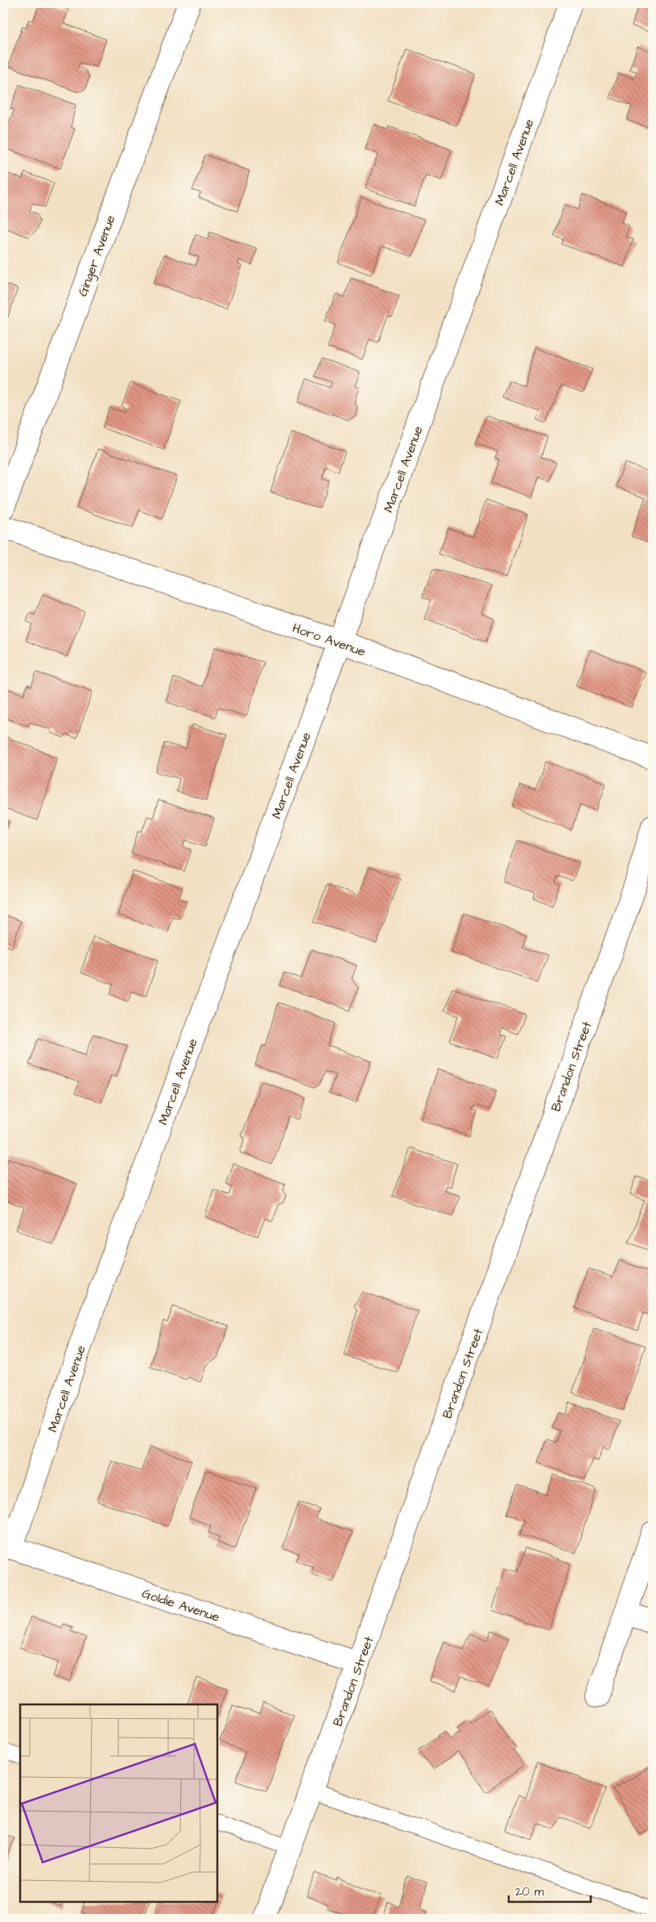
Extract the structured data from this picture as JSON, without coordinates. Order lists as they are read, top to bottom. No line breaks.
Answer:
{"streets":{"street":["Marcell Avenue","Ginger Avenue","Horo Avenue","Brandon Street","Goldie Avenue"]},"crossings":[["Marcell Avenue","Horo Avenue"],["Marcell Avenue","Goldie Avenue"],["Brandon Street","Goldie Avenue"]],"scale_bar":"20 m"}
